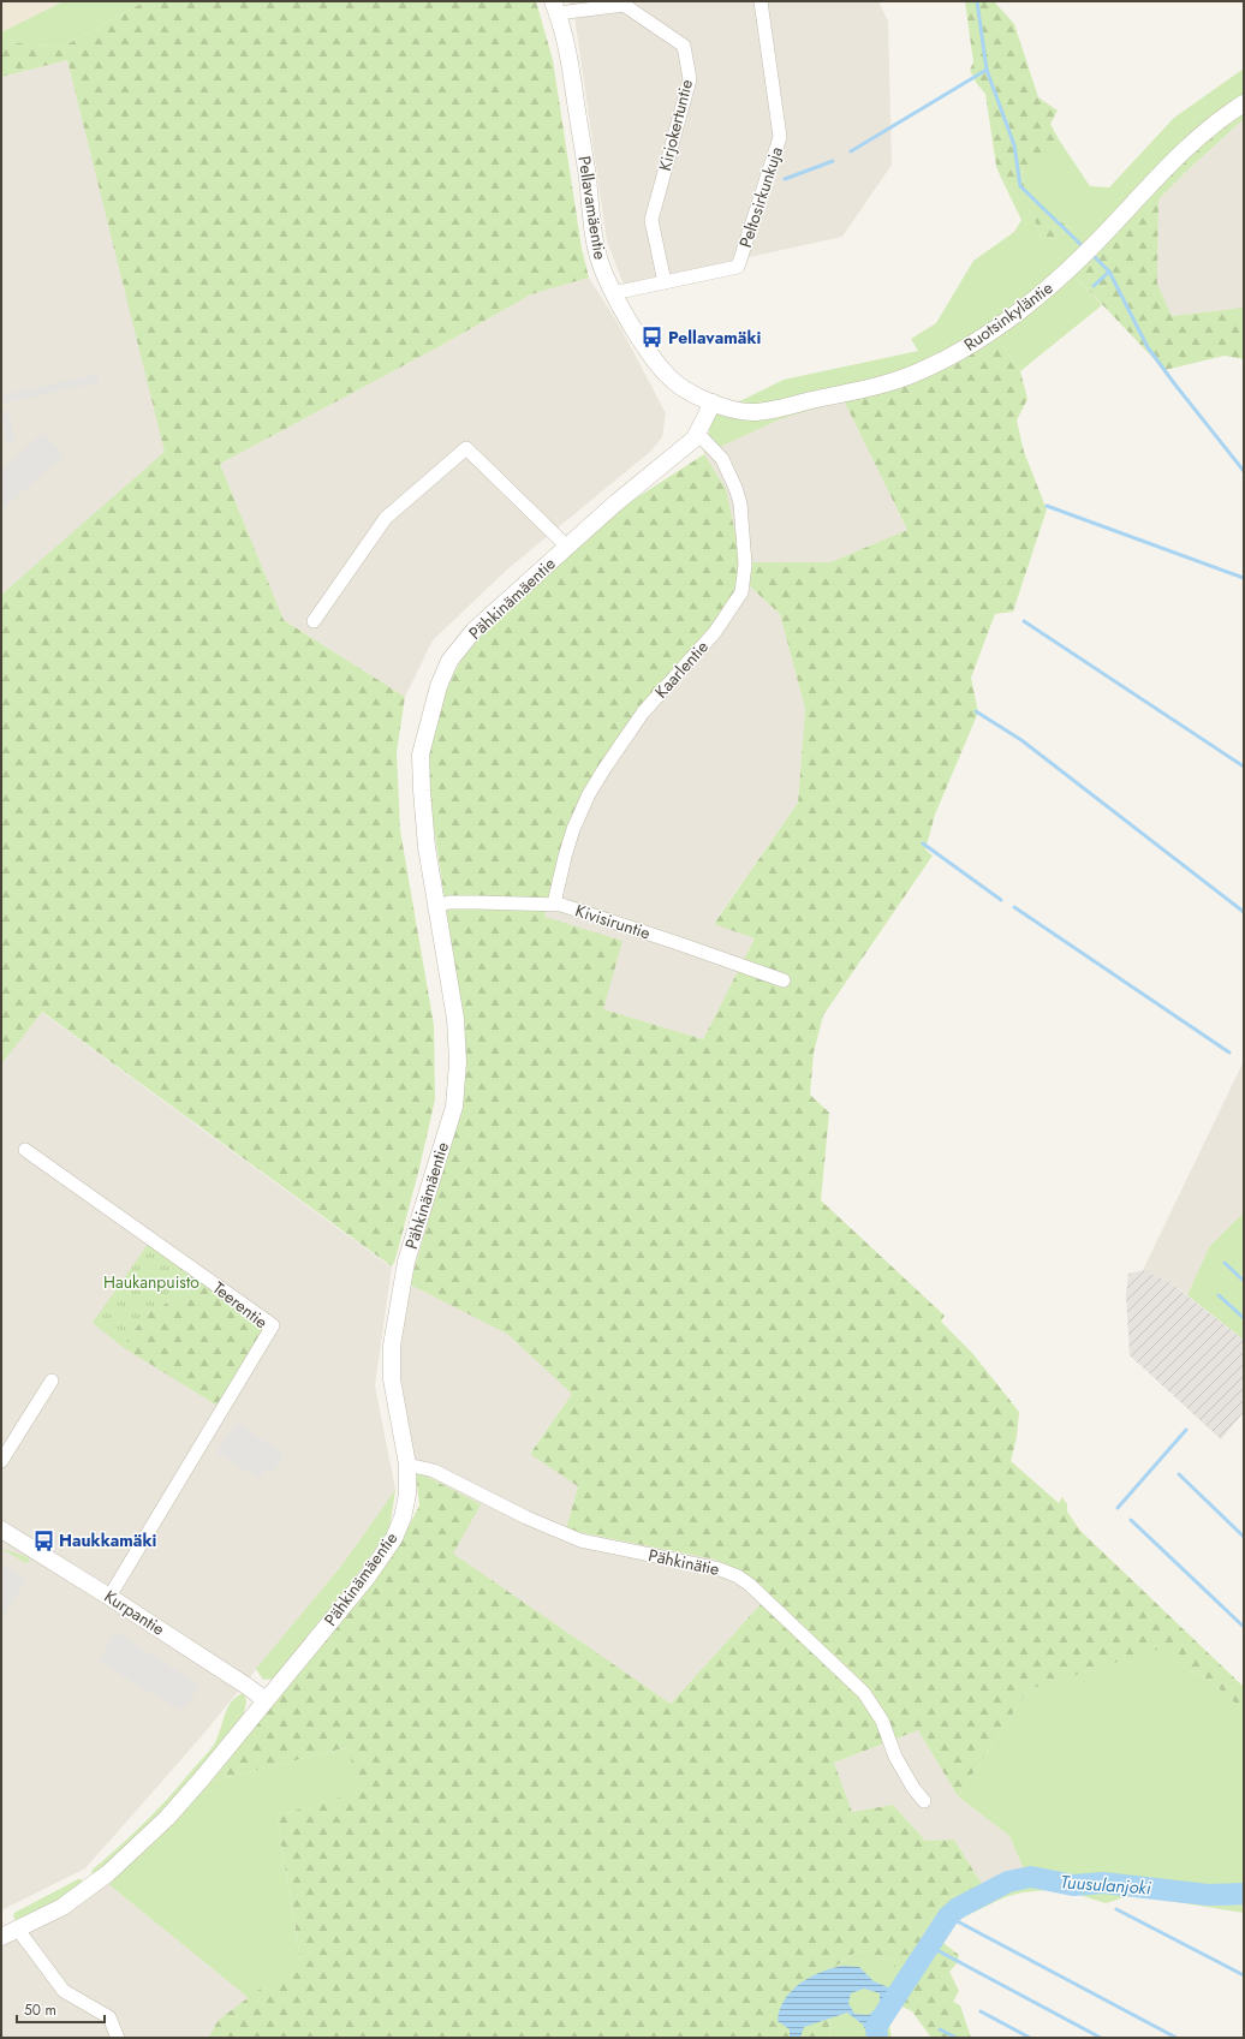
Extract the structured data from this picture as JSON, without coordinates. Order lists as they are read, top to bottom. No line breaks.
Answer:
{"streets":{"street":["Kirjokertuntie","Peltosirkunkuja","Pellavamäentie","Ruotsinkyläntie","Pähkinämäentie","Kaarlentie","Kivisiruntie","Teerentie","Pähkinätie","Kurpantie"]},"crossings":[["Kirjokertuntie","Peltosirkunkuja"],["Kirjokertuntie","Pellavamäentie"],["Peltosirkunkuja","Pellavamäentie"],["Pellavamäentie","Ruotsinkyläntie"],["Pellavamäentie","Pähkinämäentie"],["Ruotsinkyläntie","Pähkinämäentie"],["Pähkinämäentie","Kaarlentie"],["Pähkinämäentie","Kivisiruntie"],["Pähkinämäentie","Pähkinätie"],["Pähkinämäentie","Kurpantie"],["Kaarlentie","Kivisiruntie"],["Teerentie","Kurpantie"]],"water":["Tuusulanjoki"],"parks":["Haukanpuisto"],"places":{"bus stop":["Pellavamäki","Haukkamäki"]},"scale_bar":"50 m"}
